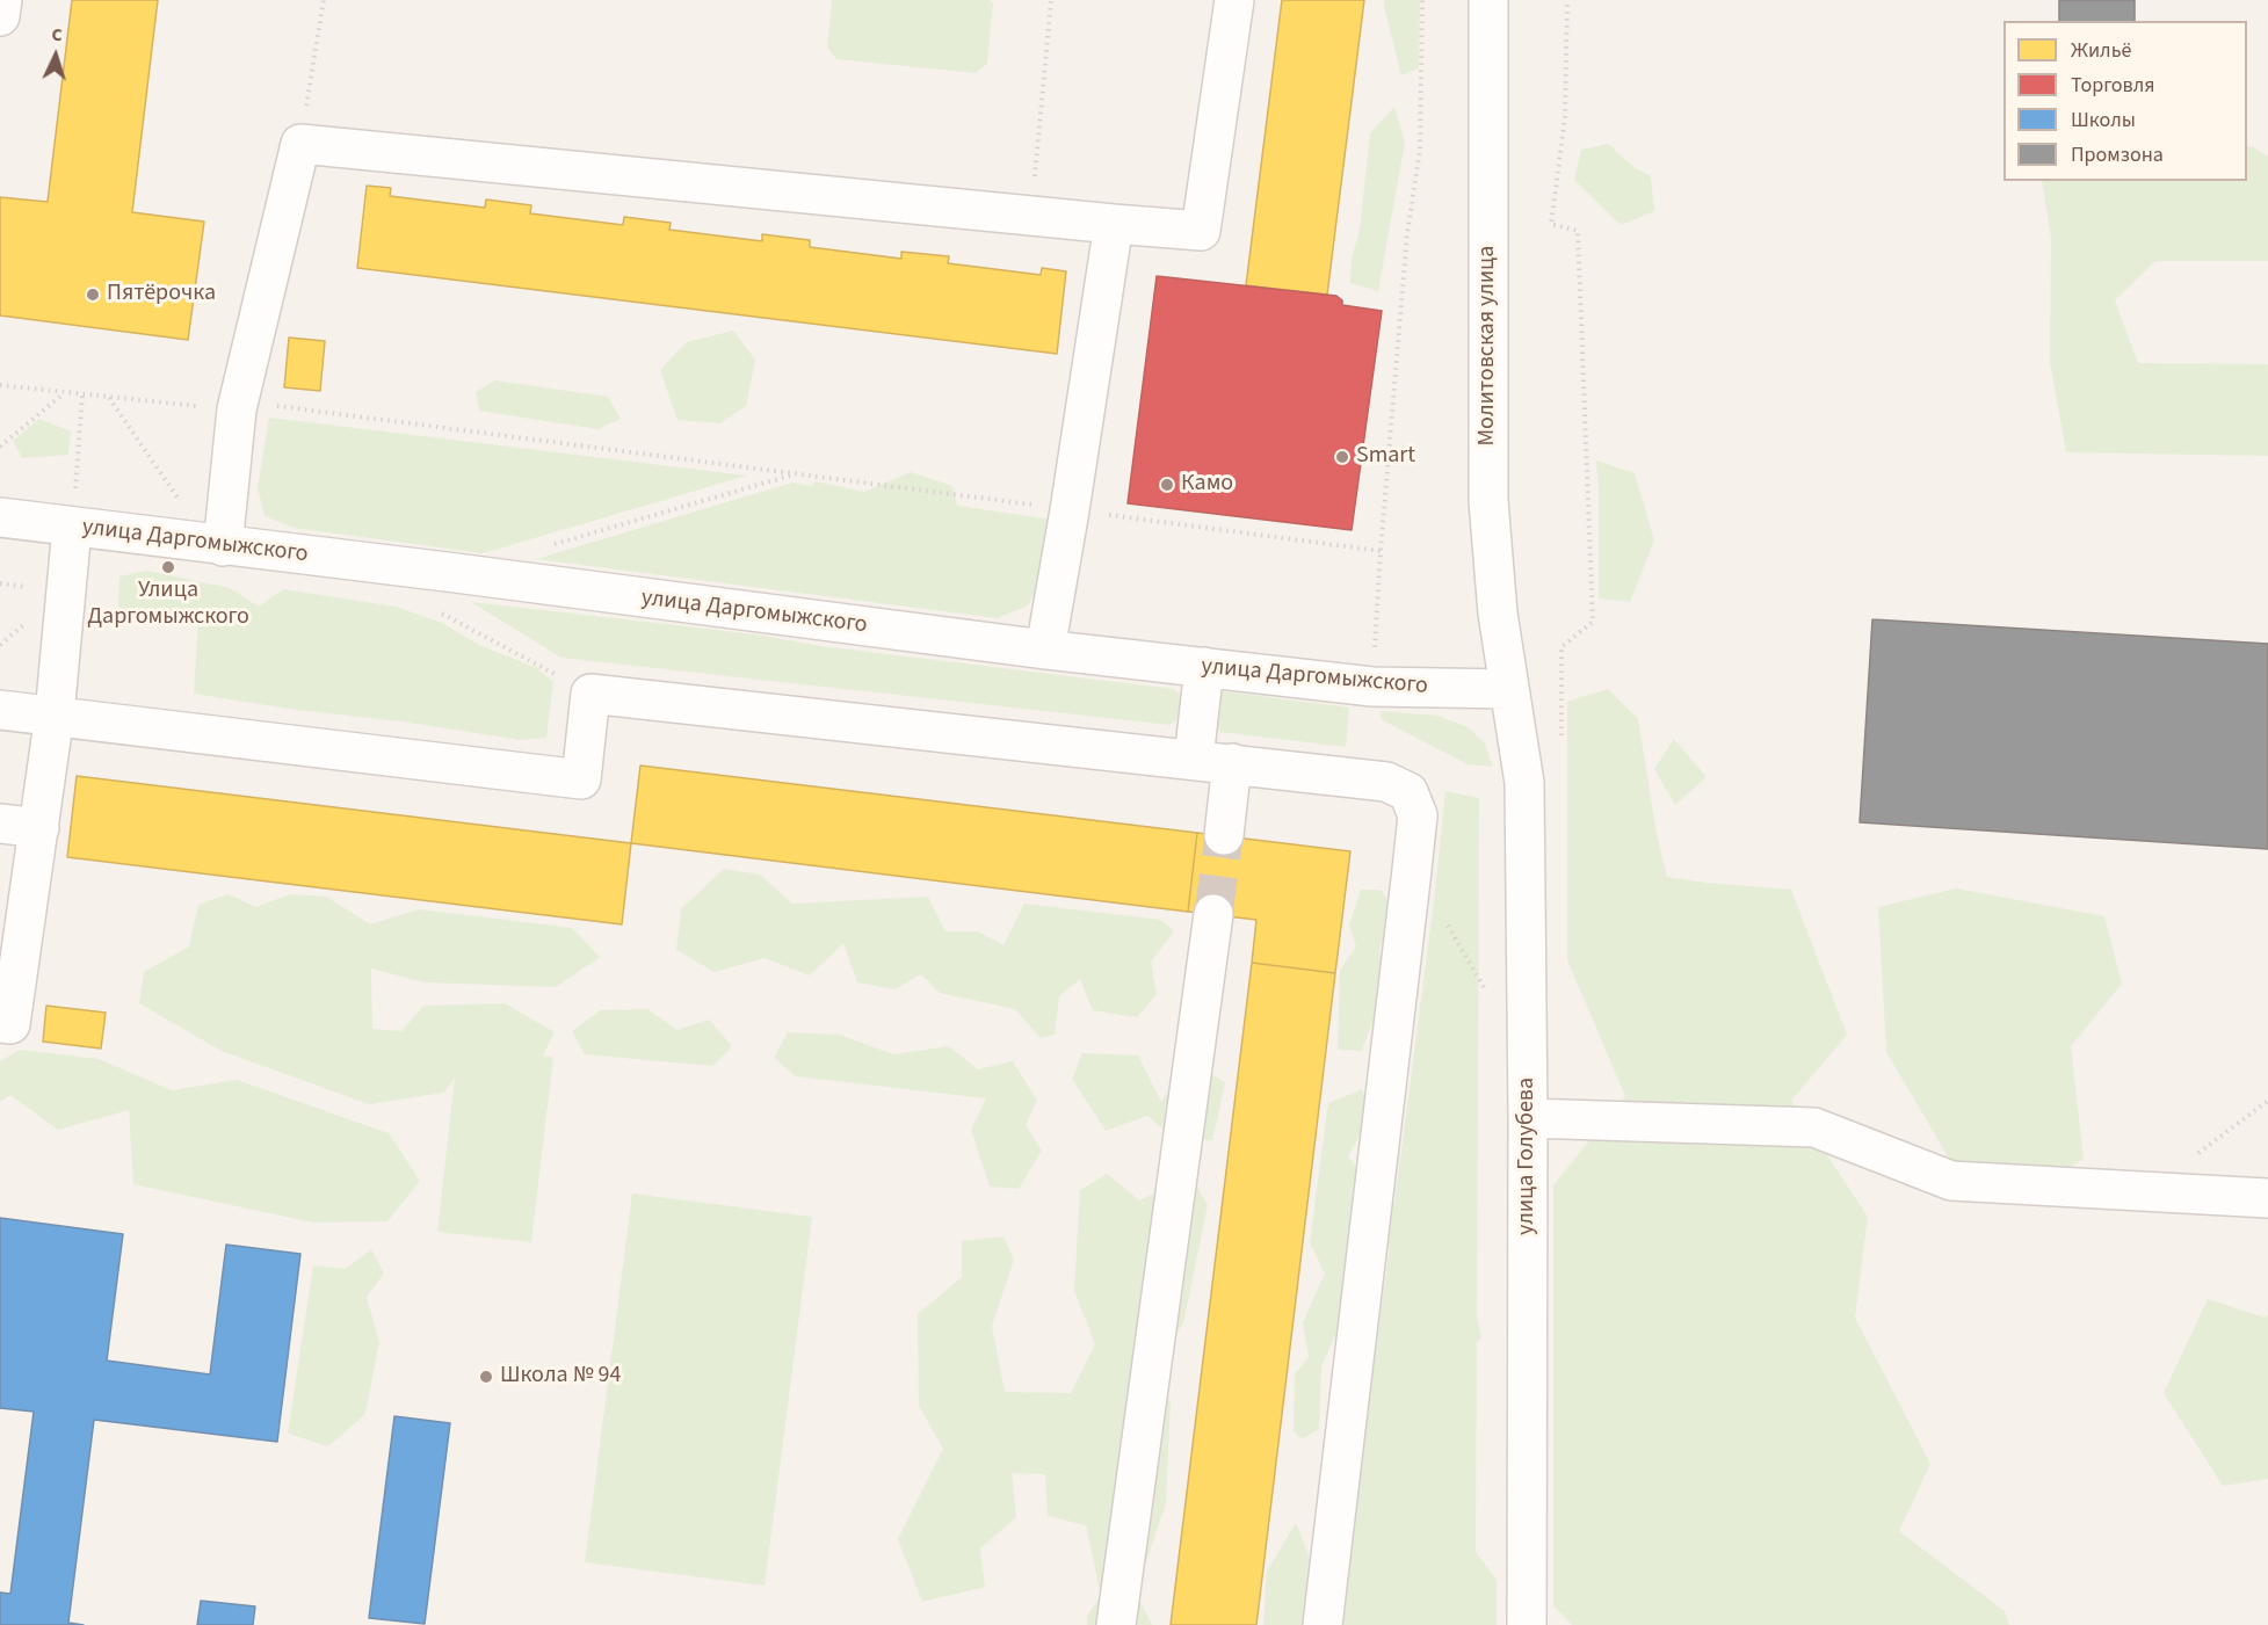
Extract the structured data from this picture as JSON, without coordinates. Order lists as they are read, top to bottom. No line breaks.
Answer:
{"streets":{"street":["Молитовская улица","улица Даргомыжского","улица Голубева"]},"crossings":[["Молитовская улица","улица Даргомыжского"],["Молитовская улица","улица Голубева"],["улица Даргомыжского","улица Голубева"]],"places":["Пятёрочка","Smart","Камо","Улица Даргомыжского","Школа № 94"],"legend":["Жильё","Торговля","Школы","Промзона"],"north":"top"}
